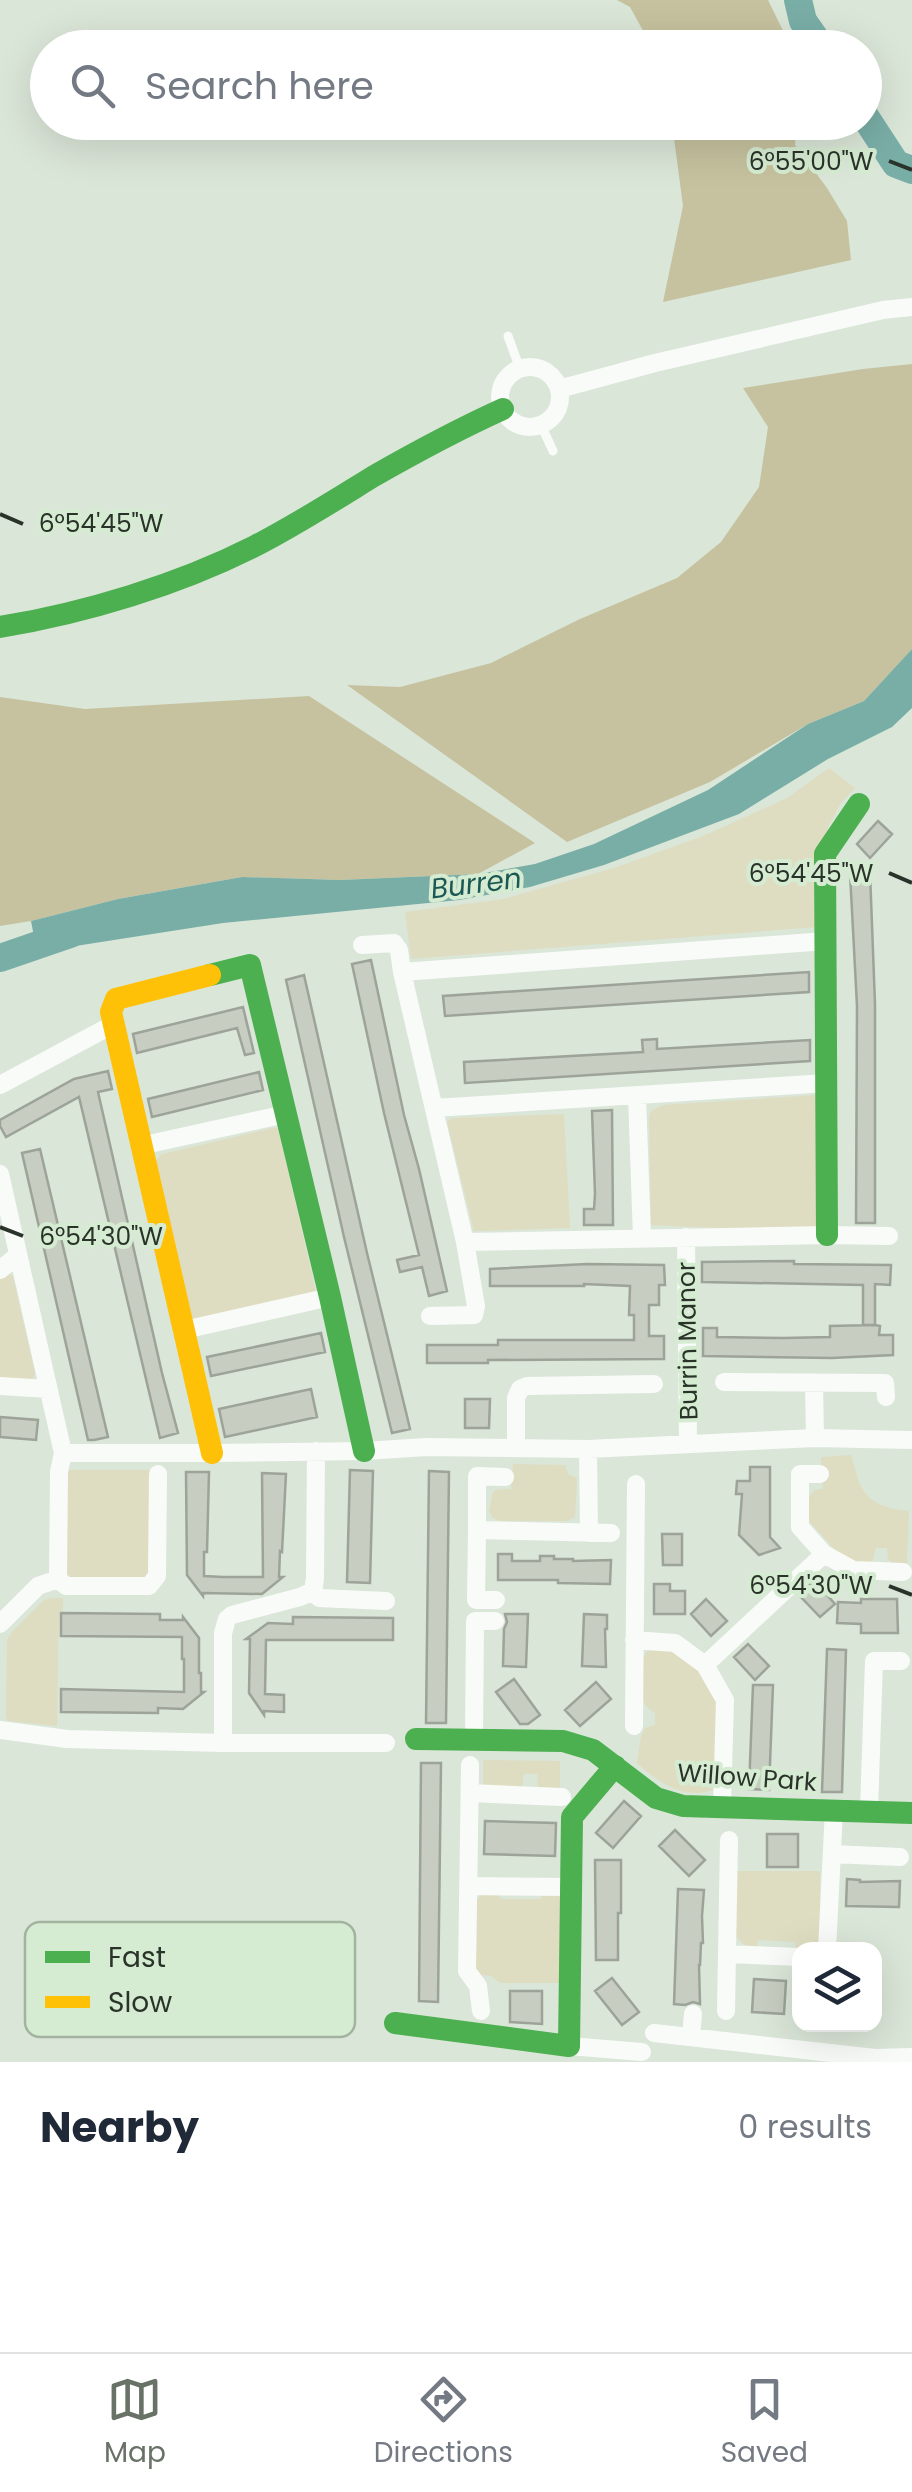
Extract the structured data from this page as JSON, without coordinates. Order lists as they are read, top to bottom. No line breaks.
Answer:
{"streets":{"street":["Burrin Manor","Willow Park"]},"water":["Burren"],"legend":["Fast","Slow"],"page":{"search":"Search here","heading":["Nearby","0 results"],"nav":["Map","Directions","Saved"]},"coordinates":["6°55'00\"W","6°54'45\"W","6°54'30\"W"]}
